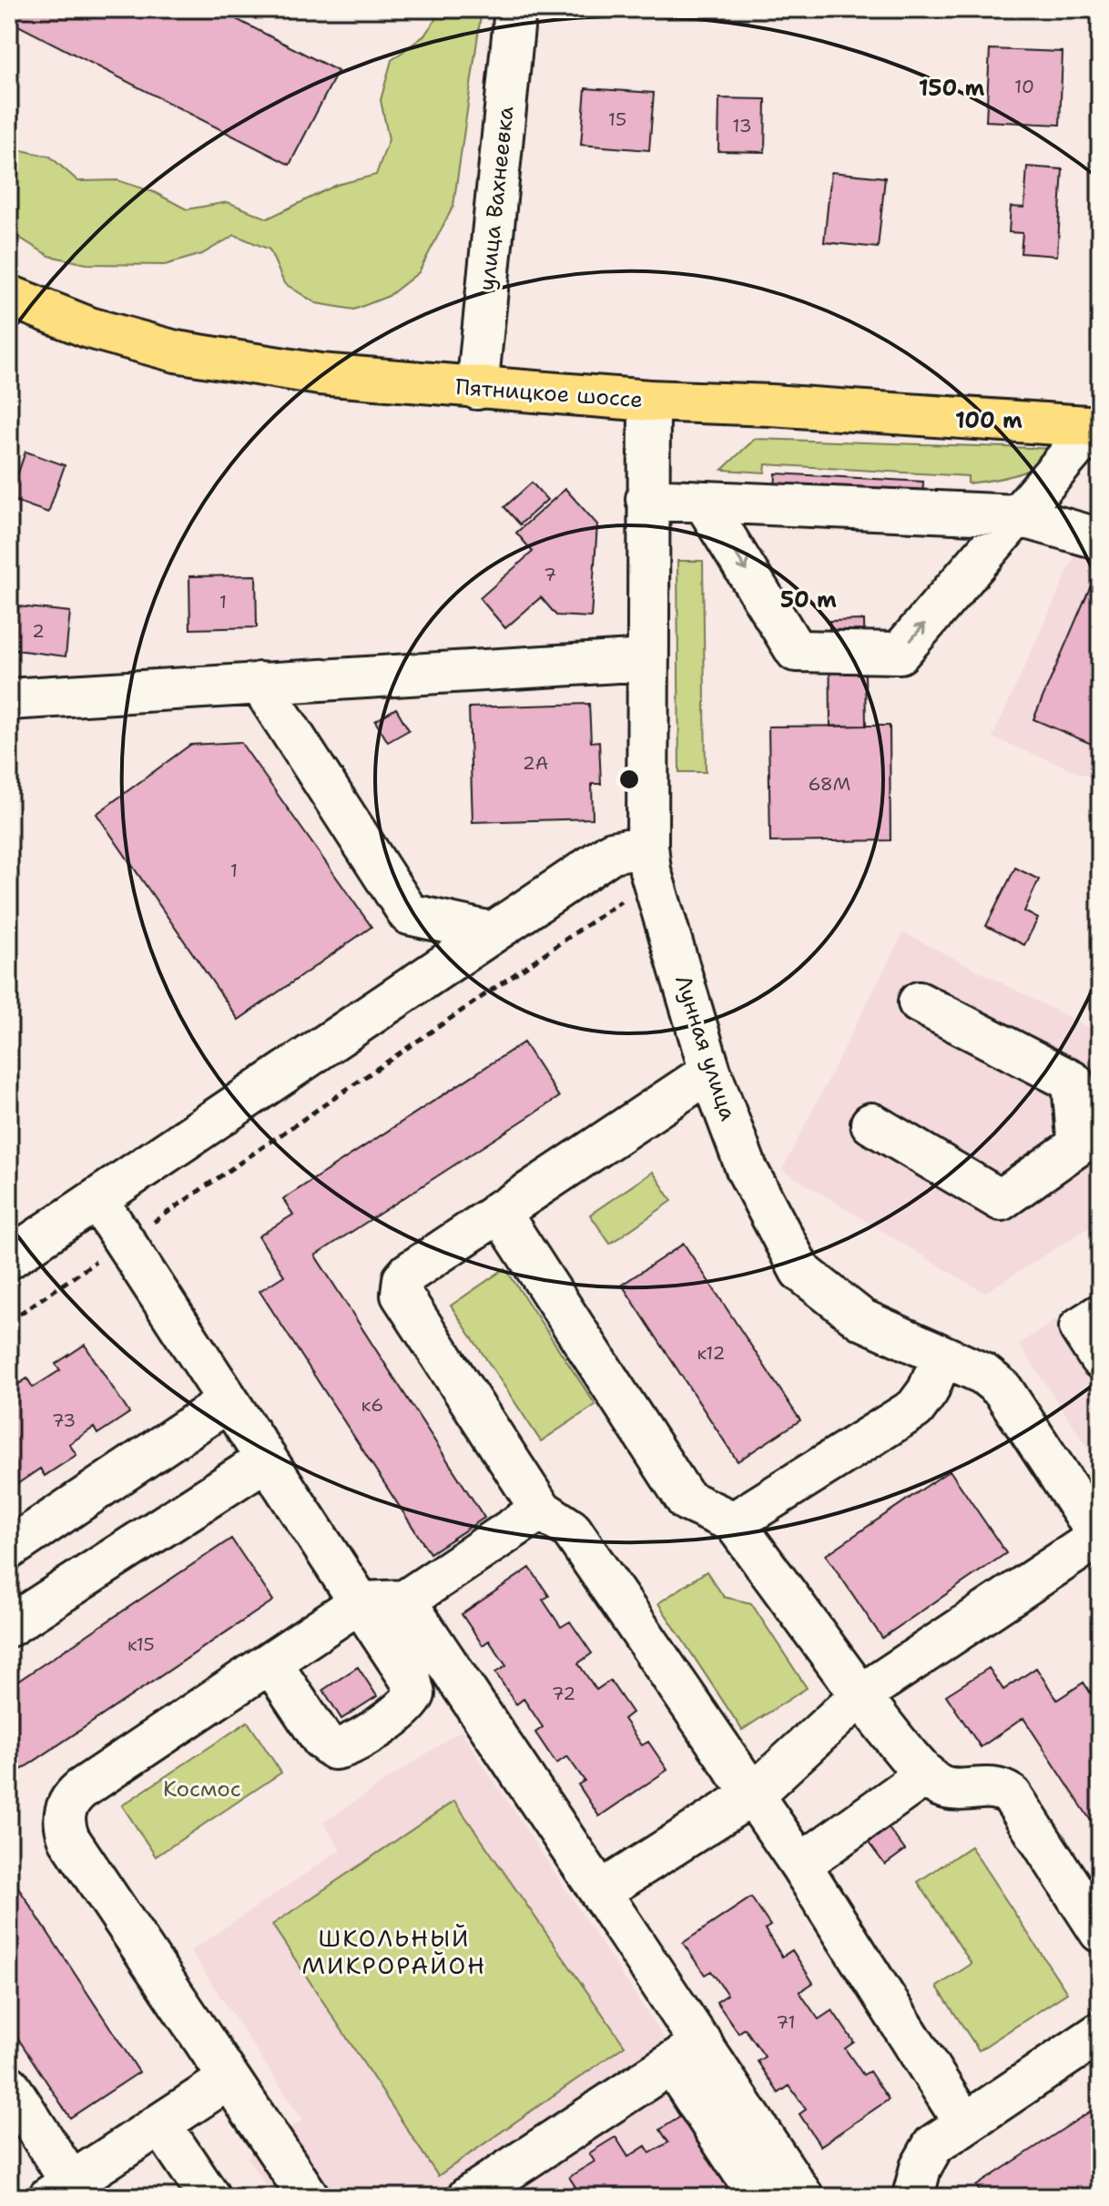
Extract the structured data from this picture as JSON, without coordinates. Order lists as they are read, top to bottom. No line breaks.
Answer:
{"streets":{"main road":["Пятницкое шоссе"],"street":["улица Вахнеевка","Лунная улица"]},"crossings":[["улица Вахнеевка","Пятницкое шоссе"],["Пятницкое шоссе","Лунная улица"]],"districts":["ШКОЛЬНЫЙ МИКРОРАЙОН"],"parks":["Космос"],"house_numbers":["10","15","13","7","1","2","2А","68М","1","к12","к6","73","к15","72","71"],"rings":["150 m","100 m","50 m"]}
